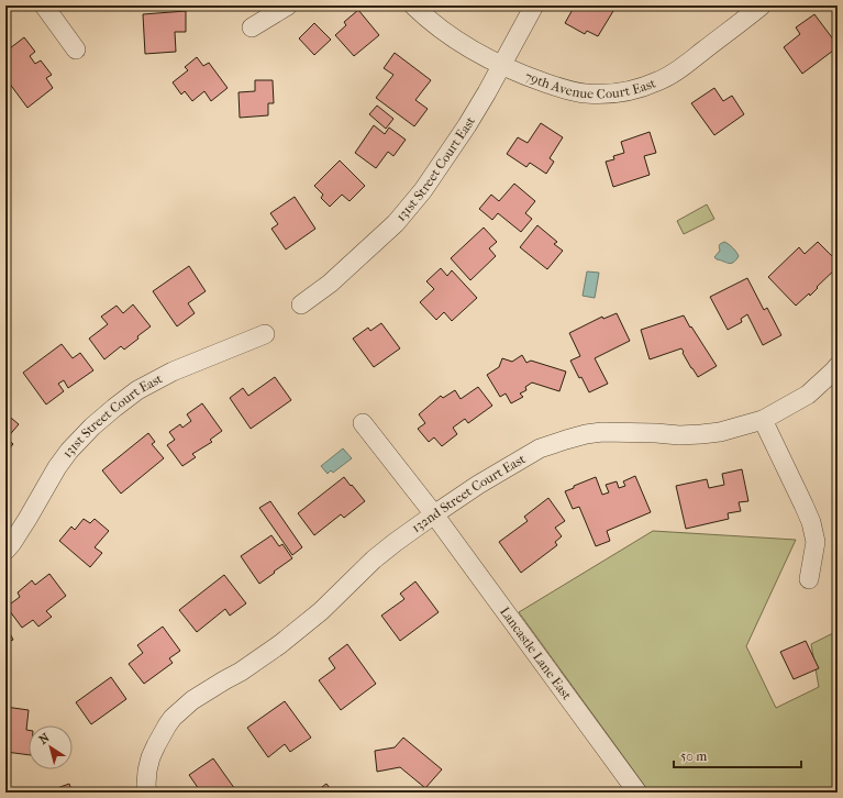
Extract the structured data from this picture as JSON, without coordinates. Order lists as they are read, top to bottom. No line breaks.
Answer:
{"streets":{"street":["79th Avenue Court East","131st Street Court East","132nd Street Court East","Lancastle Lane East"]},"crossings":[["79th Avenue Court East","131st Street Court East"],["132nd Street Court East","Lancastle Lane East"]],"scale_bar":"50 m","north":"top left"}
